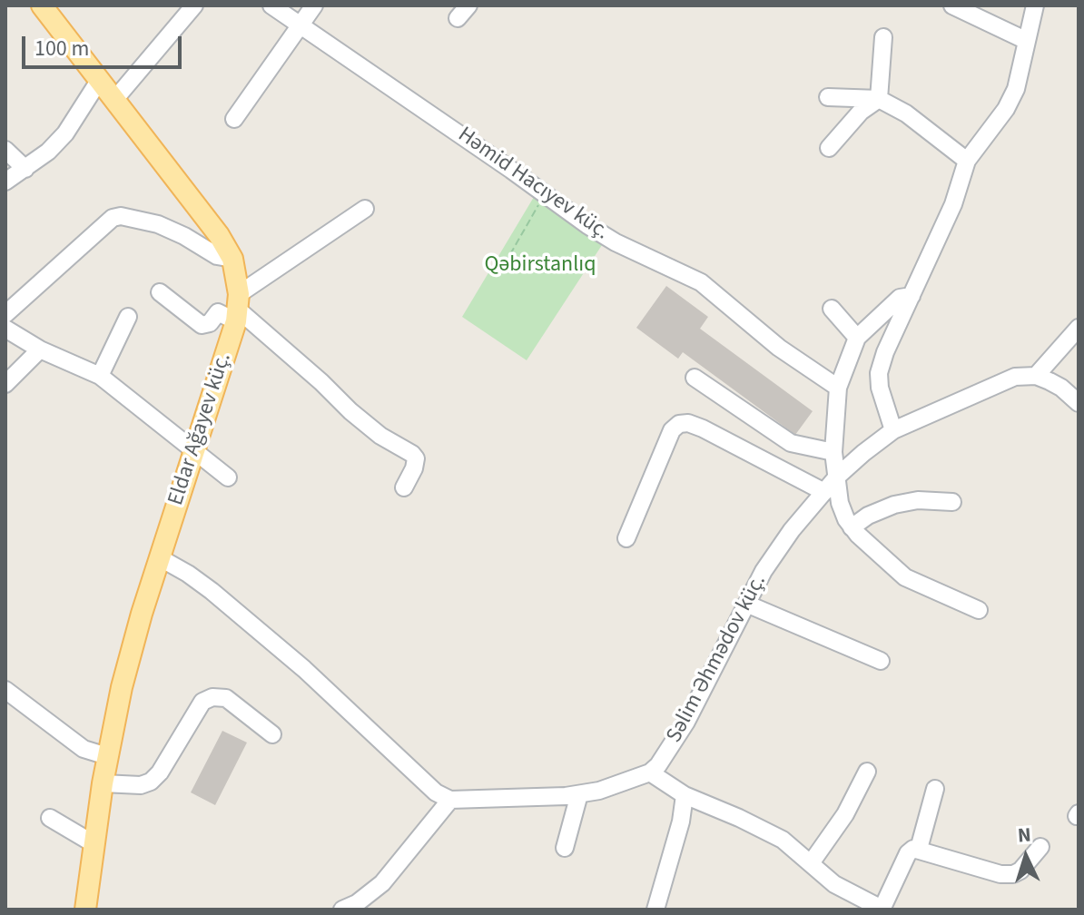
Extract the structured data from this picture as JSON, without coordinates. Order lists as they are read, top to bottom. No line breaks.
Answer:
{"streets":{"main road":["Eldar Ağayev küç."],"street":["Həmid Hacıyev küç.","Səlim Əhmədov küç."]},"parks":["Qəbirstanlıq"],"scale_bar":"100 m","north":"top"}
